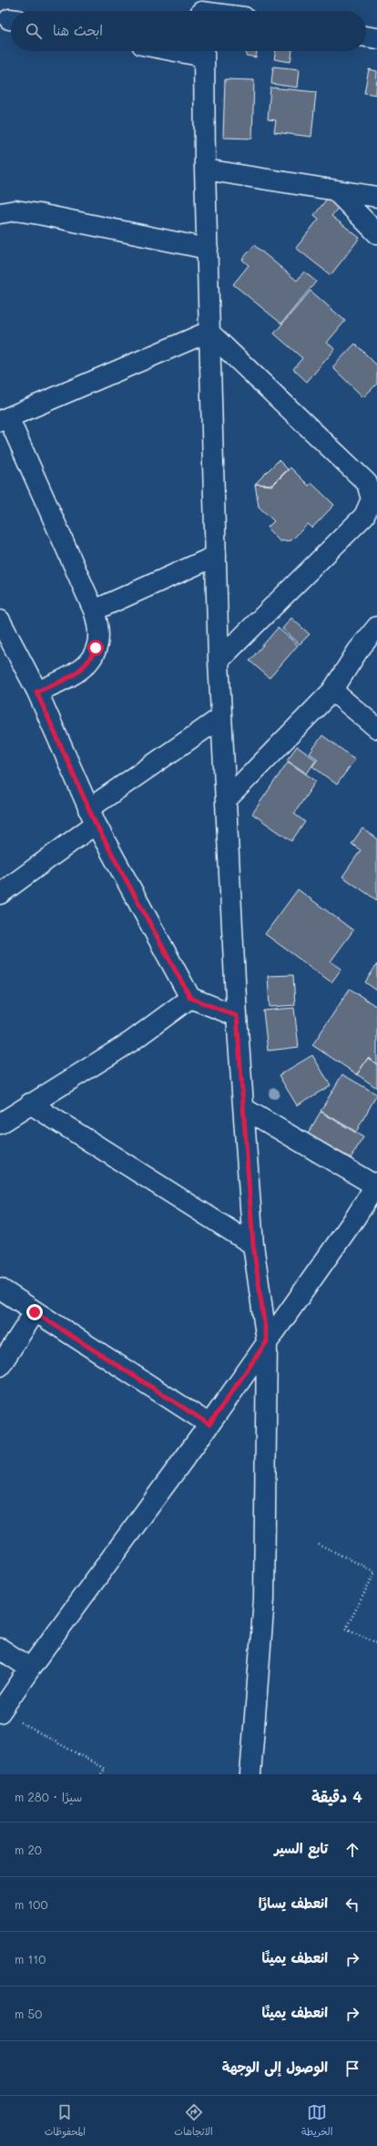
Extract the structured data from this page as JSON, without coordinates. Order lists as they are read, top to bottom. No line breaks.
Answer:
{"page":{"search":"ابحث هنا","heading":["4 دقيقة","سيرًا · 280 m"],"list":[["تابع السير","20 m"],["انعطف يسارًا","100 m"],["انعطف يمينًا","110 m"],["انعطف يمينًا","50 m"],"الوصول إلى الوجهة"],"nav":["الخريطة","الاتجاهات","المحفوظات"]}}
